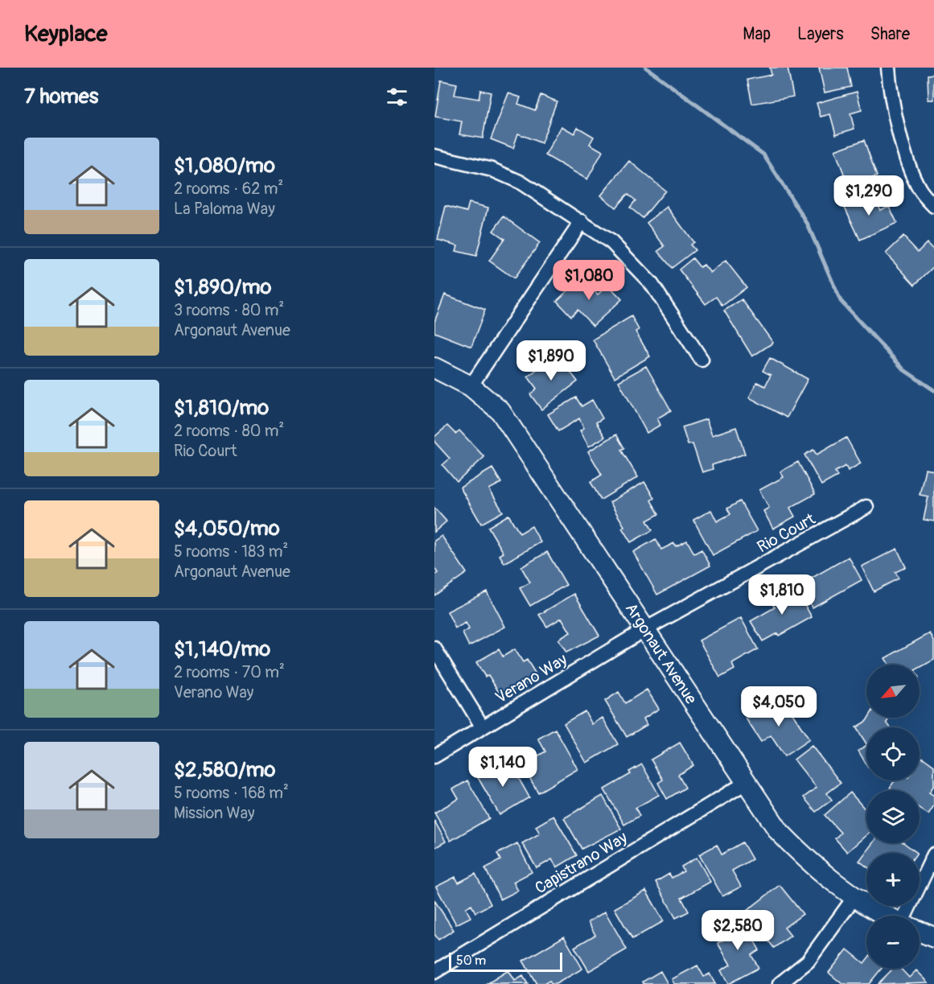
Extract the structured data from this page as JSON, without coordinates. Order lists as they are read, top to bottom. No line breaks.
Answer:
{"streets":{"street":["Rio Court","Argonaut Avenue","Verano Way","Capistrano Way"]},"crossings":[["Rio Court","Argonaut Avenue"],["Rio Court","Verano Way"],["Argonaut Avenue","Verano Way"],["Argonaut Avenue","Capistrano Way"]],"scale_bar":"50 m","north":"bottom left","page":{"header":"Keyplace","nav":["Map","Layers","Share"],"heading":"7 homes","list":[{"name":"$1,080/mo","note":"2 rooms · 62 m² · La Paloma Way"},{"name":"$1,890/mo","note":"3 rooms · 80 m² · Argonaut Avenue"},{"name":"$1,810/mo","note":"2 rooms · 80 m² · Rio Court"},{"name":"$4,050/mo","note":"5 rooms · 183 m² · Argonaut Avenue"},{"name":"$1,140/mo","note":"2 rooms · 70 m² · Verano Way"},{"name":"$2,580/mo","note":"5 rooms · 168 m² · Mission Way"}],"price":["$1,290","$1,080","$1,890","$1,810","$4,050","$1,140","$2,580"],"map_buttons":["+","−"],"scale":"50 m"}}
